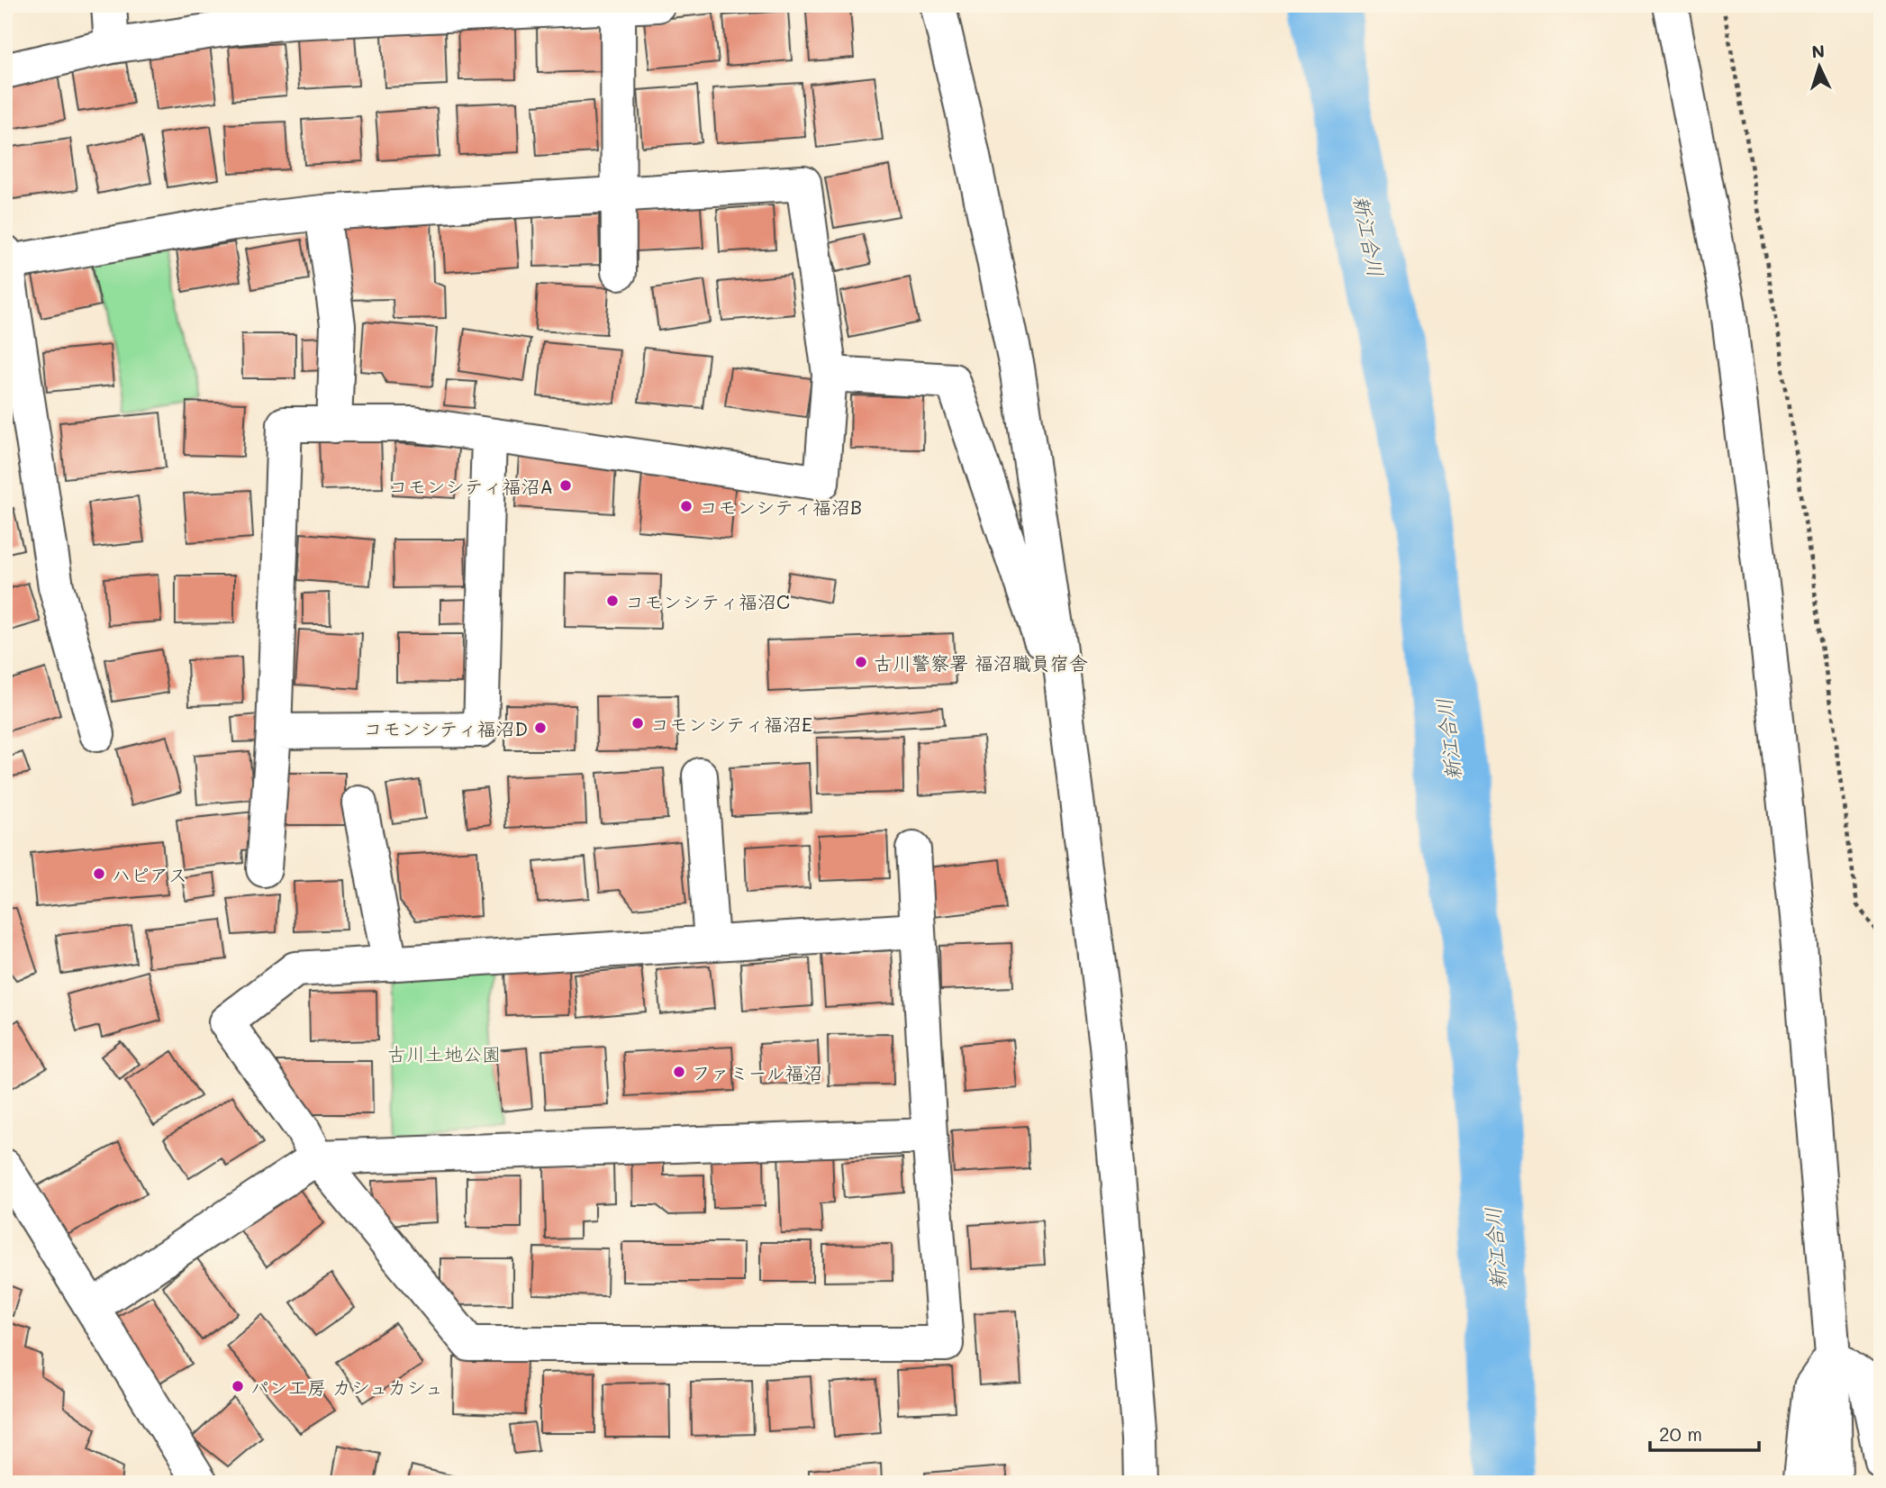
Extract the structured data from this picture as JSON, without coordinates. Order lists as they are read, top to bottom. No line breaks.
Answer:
{"water":["新江合川"],"parks":["古川土地公園"],"places":["コモンシティ福沼A","コモンシティ福沼B","コモンシティ福沼C","古川警察署 福沼職員宿舎","コモンシティ福沼E","コモンシティ福沼D","ハピアス","ファミール福沼","パン工房 カシュカシュ"],"scale_bar":"20 m","north":"top"}
